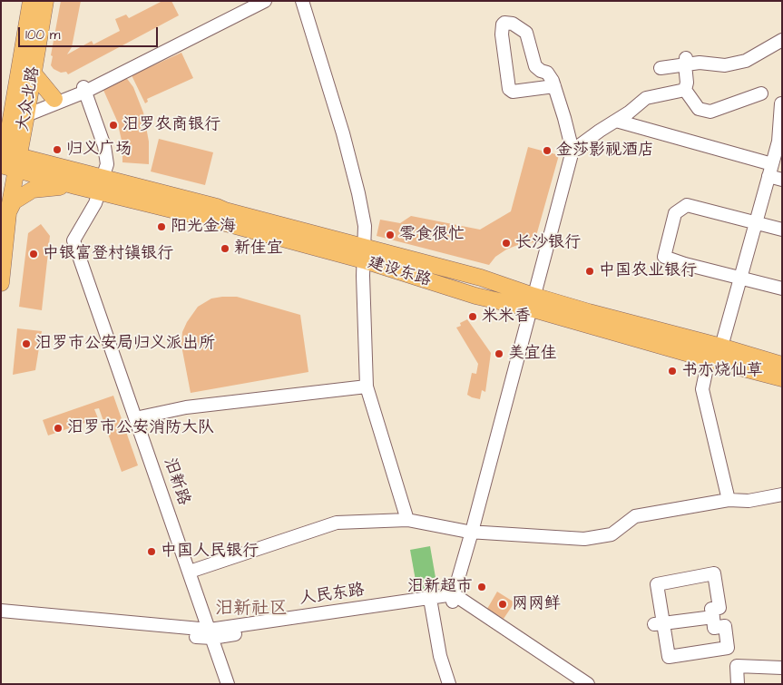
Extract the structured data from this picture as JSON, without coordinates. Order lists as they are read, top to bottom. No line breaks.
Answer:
{"streets":{"main road":["大众北路","建设东路"],"street":["汨新路","人民东路"]},"crossings":[["大众北路","建设东路"],["建设东路","汨新路"],["汨新路","人民东路"]],"districts":["汨新社区"],"places":["汨罗农商银行","归义广场","金莎影视酒店","阳光金海","零食很忙","长沙银行","新佳宜","中银富登村镇银行","中国农业银行","米米香","汨罗市公安局归义派出所","美宜佳","书亦烧仙草","汨罗市公安消防大队","中国人民银行","汨新超市","网网鲜"],"scale_bar":"100 m"}
